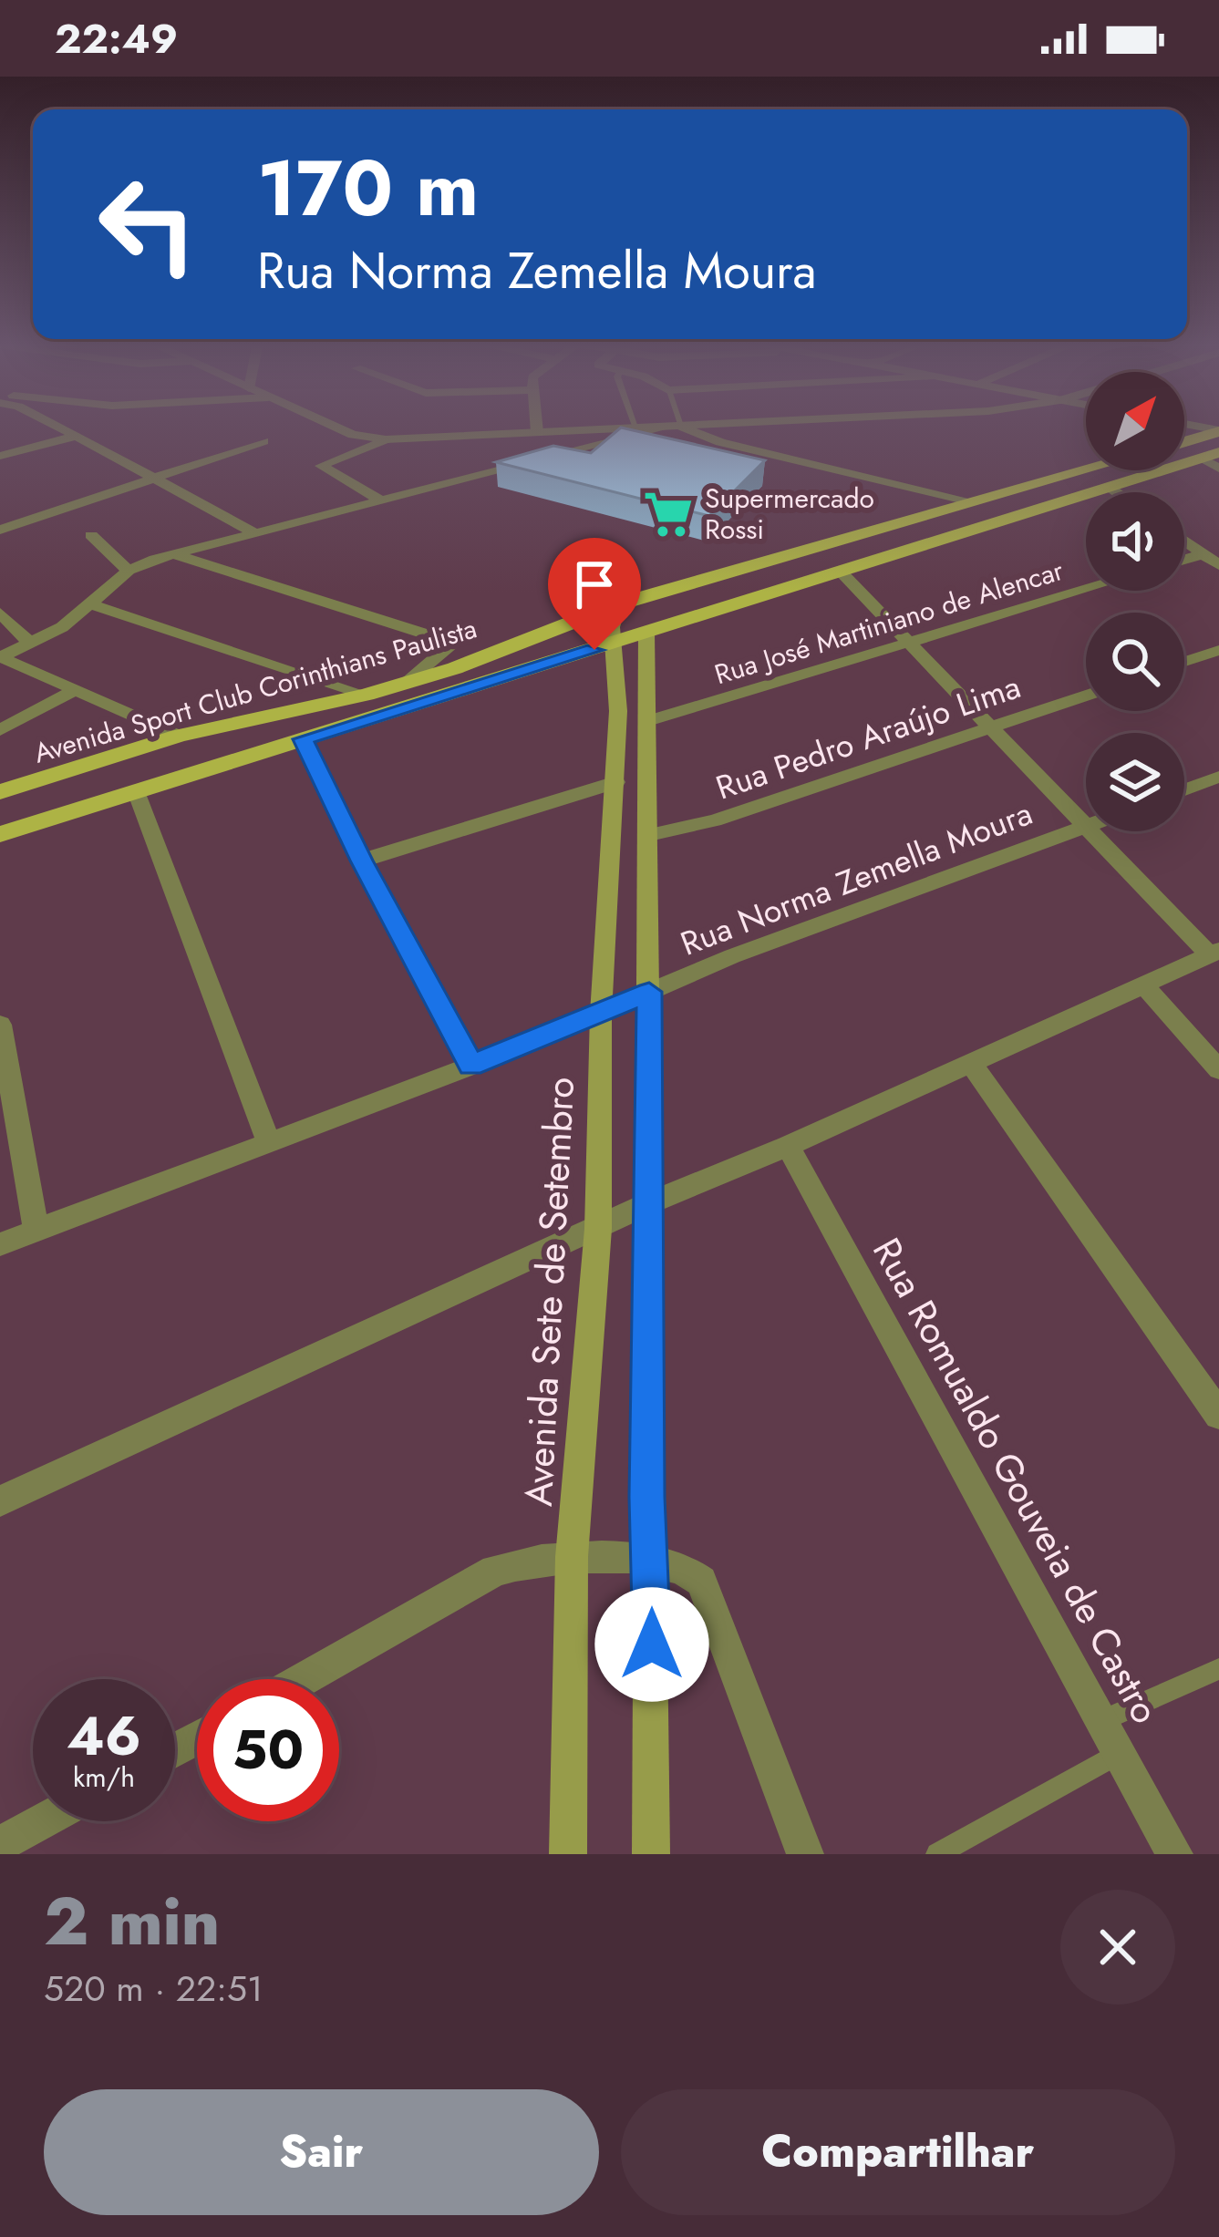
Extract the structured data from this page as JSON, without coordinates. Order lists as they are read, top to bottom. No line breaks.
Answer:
{"streets":{"main road":["Avenida Sport Club Corinthians Paulista","Avenida Sete de Setembro"],"street":["Rua José Martiniano de Alencar","Rua Pedro Araújo Lima","Rua Norma Zemella Moura","Rua Romualdo Gouveia de Castro"]},"crossings":[["Avenida Sport Club Corinthians Paulista","Avenida Sete de Setembro"],["Rua Norma Zemella Moura","Avenida Sete de Setembro"]],"places":{"supermarket":["Supermercado Rossi"]},"north":"top right","page":{"status":"22:49","turn":["170 m","Rua Norma Zemella Moura"],"speed":"46 km/h","limit":"50","heading":["2 min","520 m · 22:51"],"buttons":["Sair","Compartilhar"]}}
